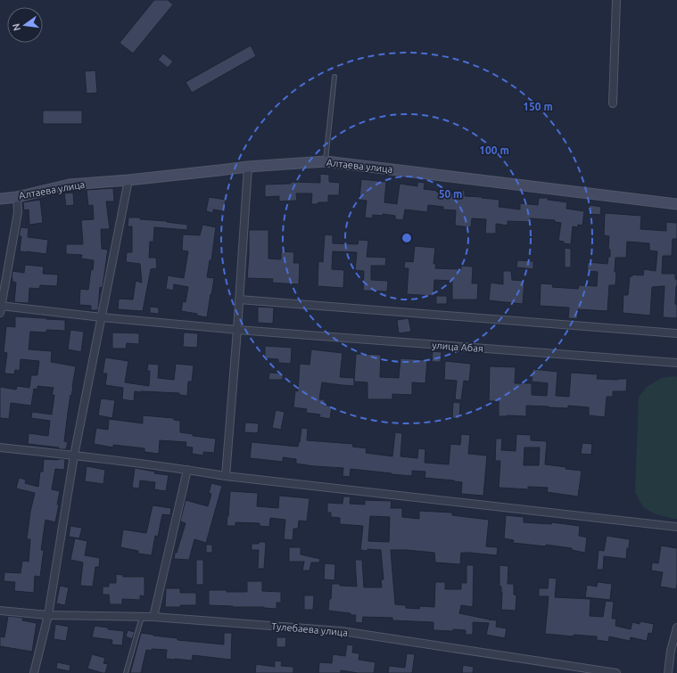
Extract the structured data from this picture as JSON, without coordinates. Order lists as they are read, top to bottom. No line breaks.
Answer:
{"streets":{"main road":["Алтаева улица"],"street":["улица Абая","Тулебаева улица"]},"north":"left","rings":["150 m","100 m","50 m"]}
